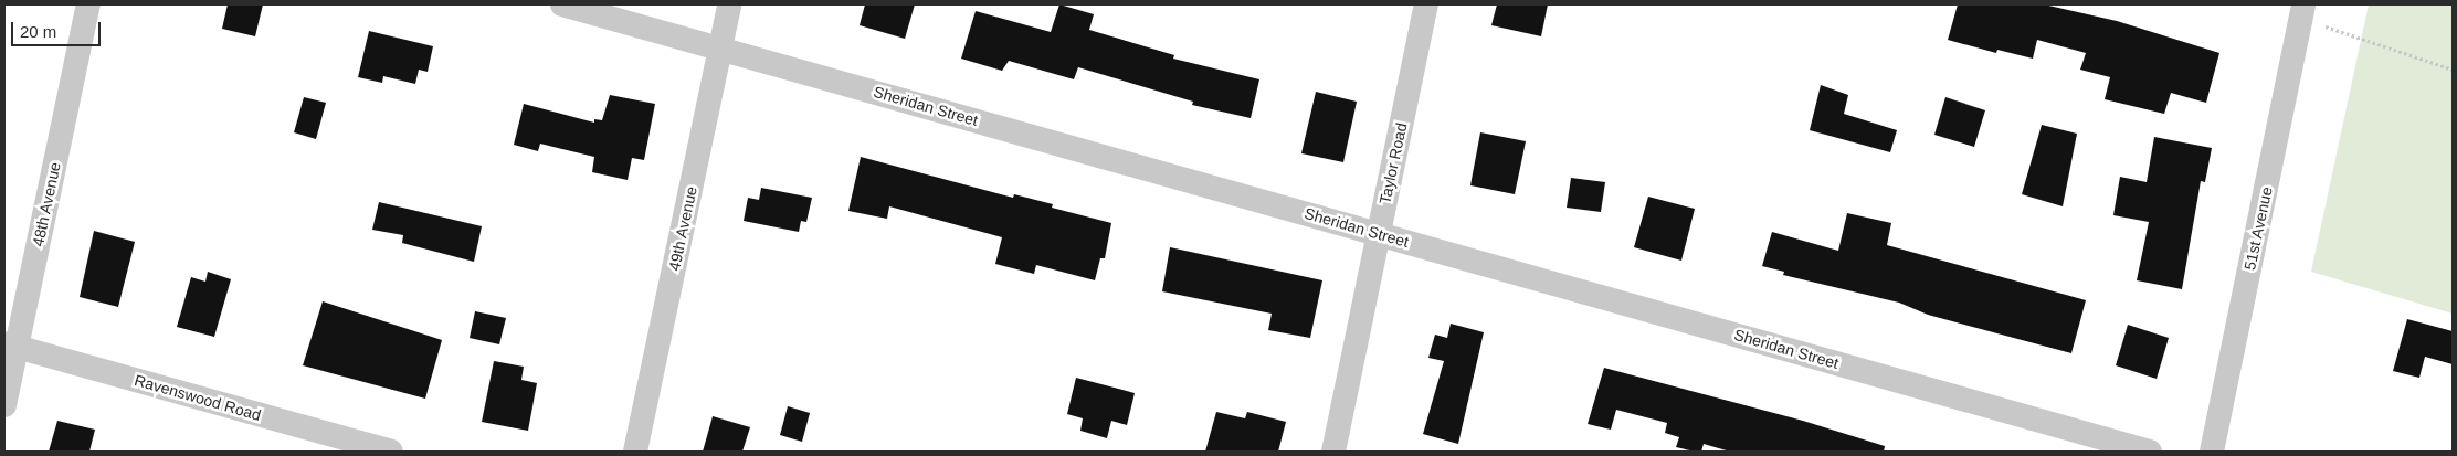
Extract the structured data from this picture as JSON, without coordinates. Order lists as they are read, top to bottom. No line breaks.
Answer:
{"streets":{"street":["Sheridan Street","Taylor Road","48th Avenue","49th Avenue","51st Avenue","Ravenswood Road"]},"crossings":[["Sheridan Street","Taylor Road"],["Sheridan Street","49th Avenue"],["48th Avenue","Ravenswood Road"]],"scale_bar":"20 m"}
